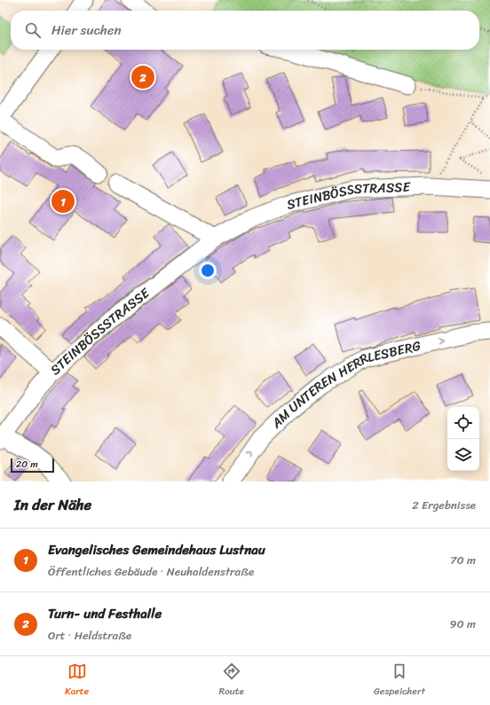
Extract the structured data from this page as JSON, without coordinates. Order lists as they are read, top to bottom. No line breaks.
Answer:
{"streets":{"street":["STEINBÖSSSTRASSE","AM UNTEREN HERRLESBERG"]},"one_way":["AM UNTEREN HERRLESBERG"],"scale_bar":"20 m","page":{"search":"Hier suchen","pins":["2","1"],"scale":"20 m","heading":["In der Nähe","2 Ergebnisse"],"list":[{"mark":"1","name":"Evangelisches Gemeindehaus Lustnau","note":"Öffentliches Gebäude · Neuhaldenstraße","value":"70 m"},{"mark":"2","name":"Turn- und Festhalle","note":"Ort · Heldstraße","value":"90 m"}],"nav":["Karte","Route","Gespeichert"]}}
